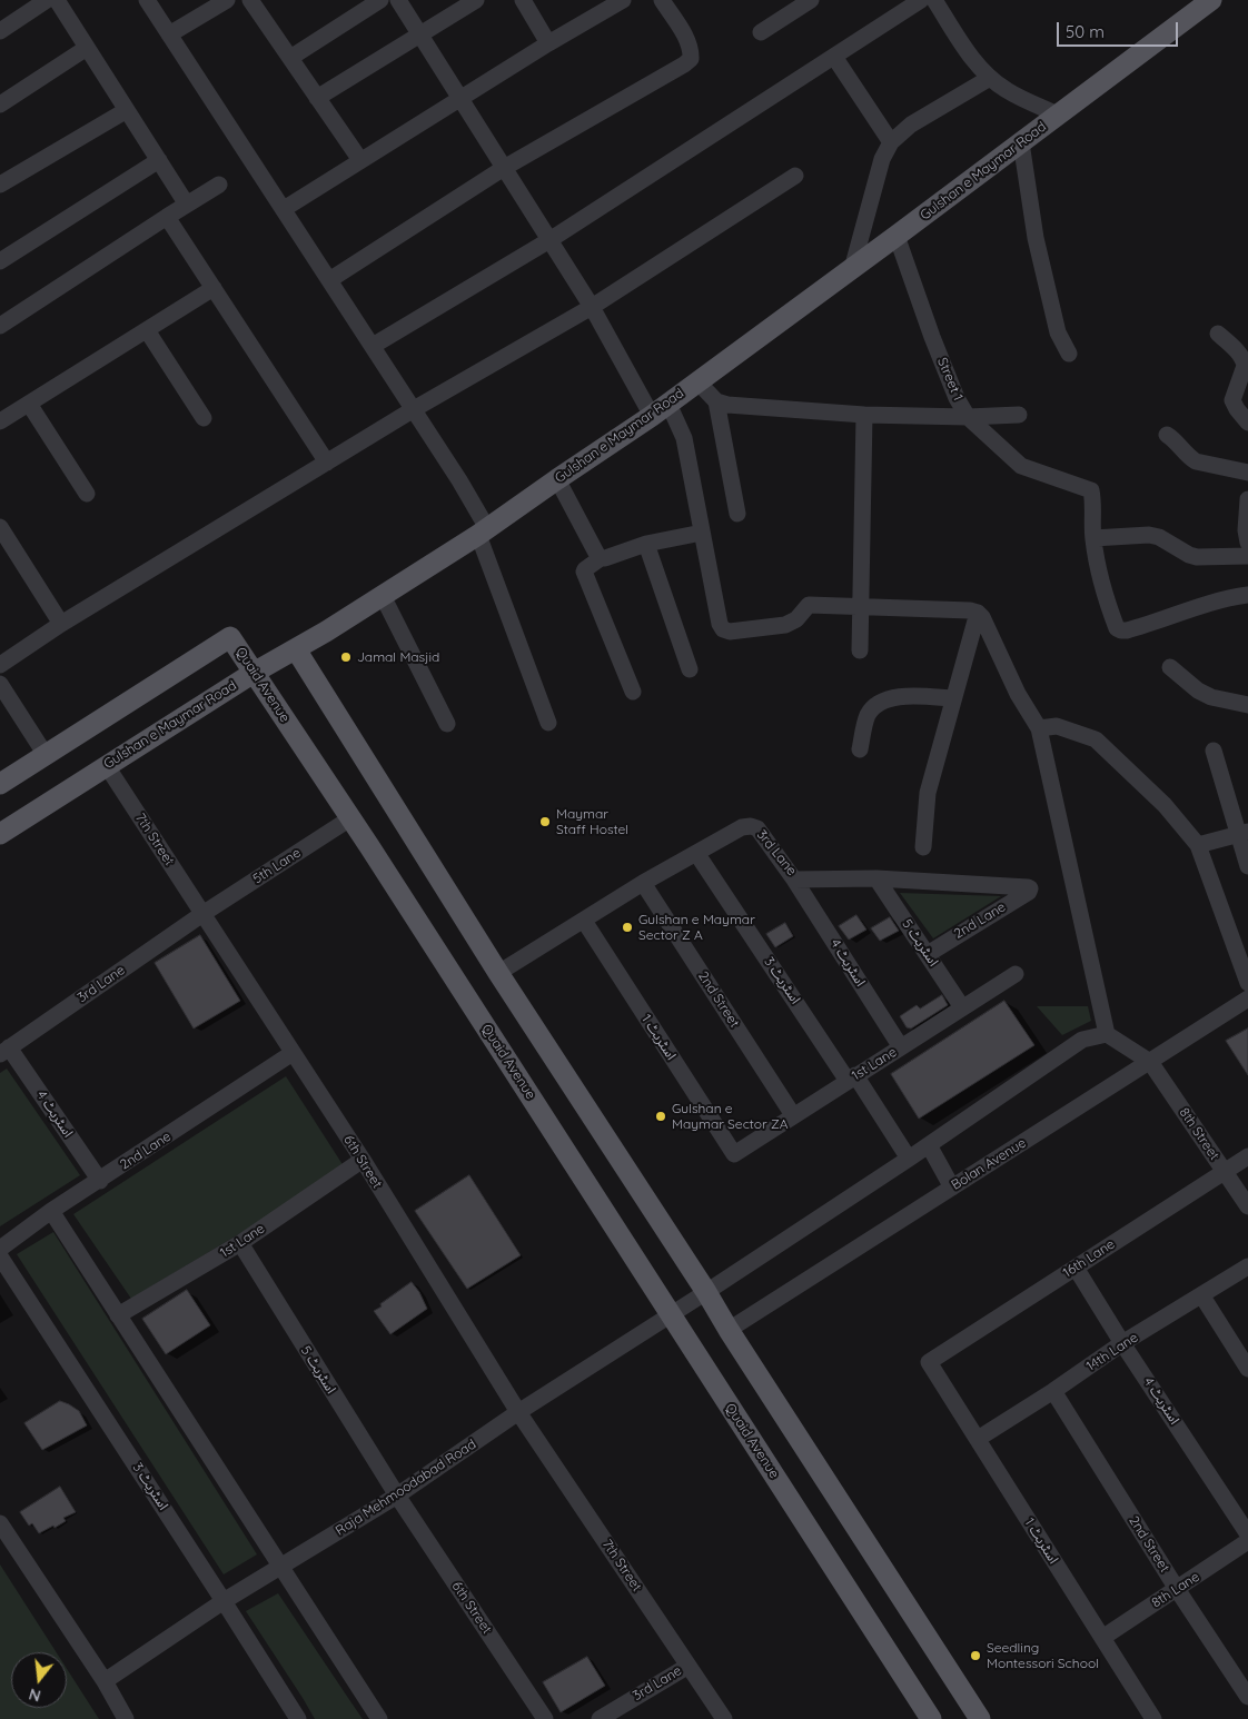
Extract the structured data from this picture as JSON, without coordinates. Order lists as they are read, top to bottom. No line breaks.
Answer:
{"streets":{"main road":["Gulshan e Maymar Road","Quaid Avenue"],"street":["Street 1","7th Street","3rd Lane","5th Lane","2nd Lane","اسٹریٹ 5","اسٹریٹ 4","اسٹریٹ 3","2nd Street","اسٹریٹ 1","1st Lane","8th Street","6th Street","Bolan Avenue","16th Lane","14th Lane","Raja Mehmoodabad Road","8th Lane"]},"crossings":[["Gulshan e Maymar Road","Street 1"],["Gulshan e Maymar Road","Quaid Avenue"],["Gulshan e Maymar Road","7th Street"],["Quaid Avenue","5th Lane"],["Quaid Avenue","Raja Mehmoodabad Road"],["7th Street","3rd Lane"],["7th Street","5th Lane"],["7th Street","6th Street"],["7th Street","Raja Mehmoodabad Road"],["3rd Lane","5th Lane"],["3rd Lane","2nd Lane"],["3rd Lane","اسٹریٹ 5"],["3rd Lane","اسٹریٹ 4"],["3rd Lane","اسٹریٹ 3"],["3rd Lane","2nd Street"],["3rd Lane","اسٹریٹ 1"],["3rd Lane","6th Street"],["5th Lane","6th Street"],["2nd Lane","اسٹریٹ 5"],["2nd Lane","اسٹریٹ 4"],["2nd Lane","6th Street"],["اسٹریٹ 5","1st Lane"],["اسٹریٹ 5","6th Street"],["اسٹریٹ 5","Raja Mehmoodabad Road"],["اسٹریٹ 4","1st Lane"],["اسٹریٹ 4","16th Lane"],["اسٹریٹ 4","14th Lane"],["اسٹریٹ 3","1st Lane"],["اسٹریٹ 3","Raja Mehmoodabad Road"],["2nd Street","1st Lane"],["2nd Street","14th Lane"],["2nd Street","8th Lane"],["اسٹریٹ 1","1st Lane"],["اسٹریٹ 1","16th Lane"],["اسٹریٹ 1","14th Lane"],["اسٹریٹ 1","8th Lane"],["1st Lane","6th Street"],["8th Street","Bolan Avenue"],["8th Street","16th Lane"],["6th Street","Raja Mehmoodabad Road"]],"places":["Jamal Masjid","Maymar Staff Hostel","Gulshan e Maymar Sector Z A","Gulshan e Maymar Sector ZA","Seedling Montessori School"],"scale_bar":"50 m","north":"bottom"}
